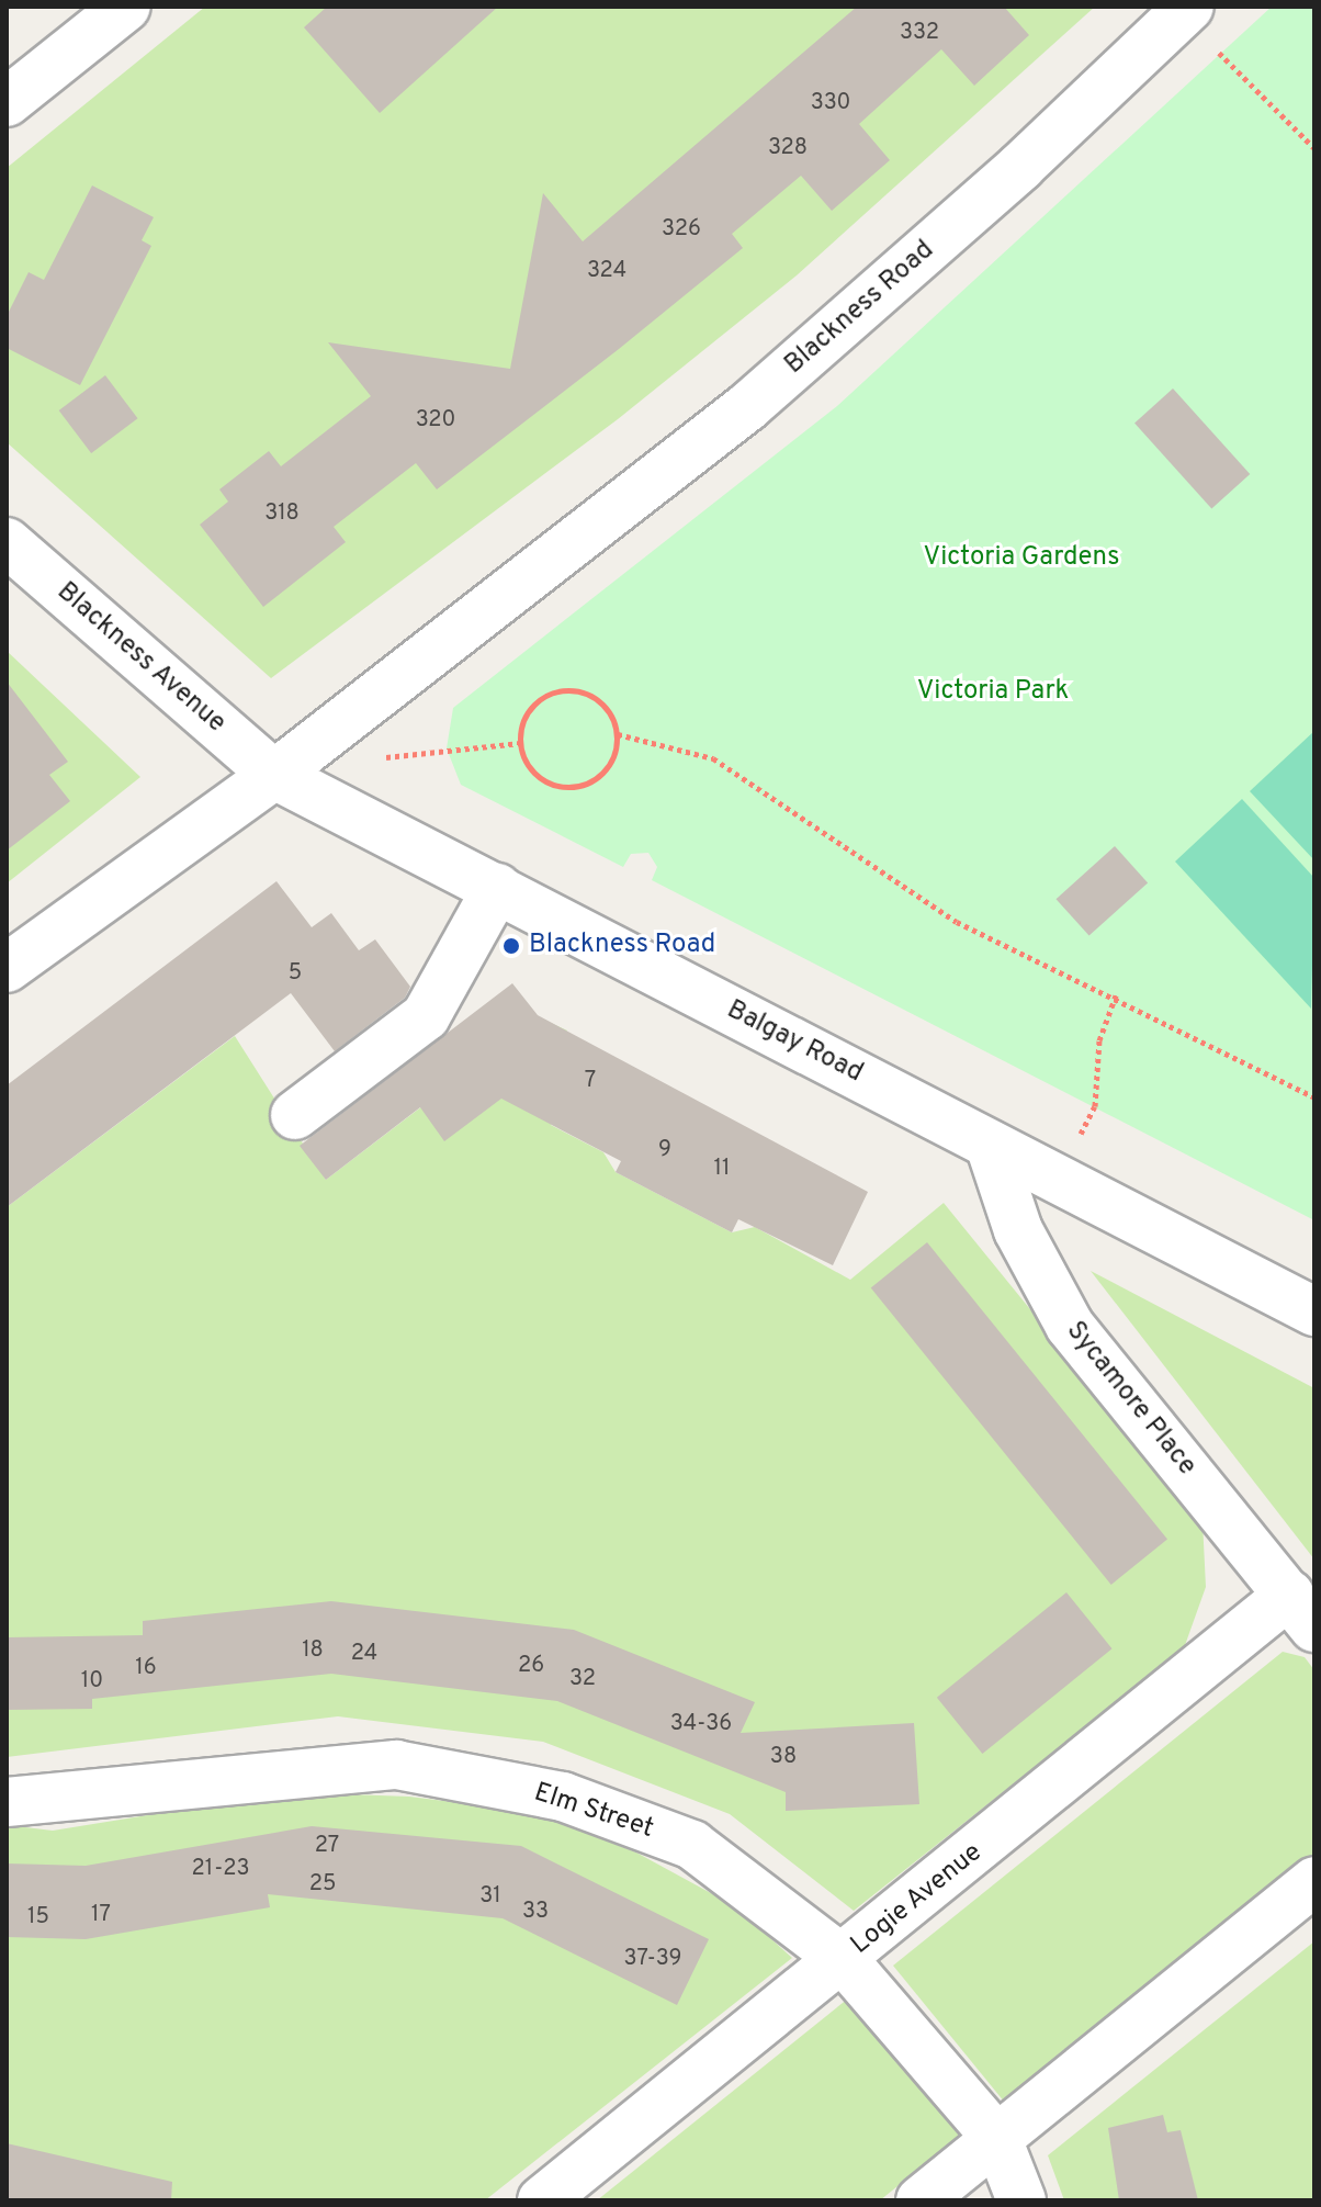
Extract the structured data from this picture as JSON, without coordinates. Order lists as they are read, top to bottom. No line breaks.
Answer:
{"streets":{"street":["Blackness Road","Blackness Avenue","Balgay Road","Sycamore Place","Elm Street","Logie Avenue"]},"crossings":[["Blackness Road","Blackness Avenue"],["Blackness Road","Balgay Road"],["Blackness Avenue","Balgay Road"],["Balgay Road","Sycamore Place"],["Sycamore Place","Logie Avenue"],["Elm Street","Logie Avenue"]],"parks":["Victoria Gardens","Victoria Park"],"places":["Blackness Road"],"house_numbers":["332","330","328","326","324","320","318","5","7","9","11","18","24","26","16","32","10","34-36","38","27","21-23","25","31","33","17","15","37-39"]}
